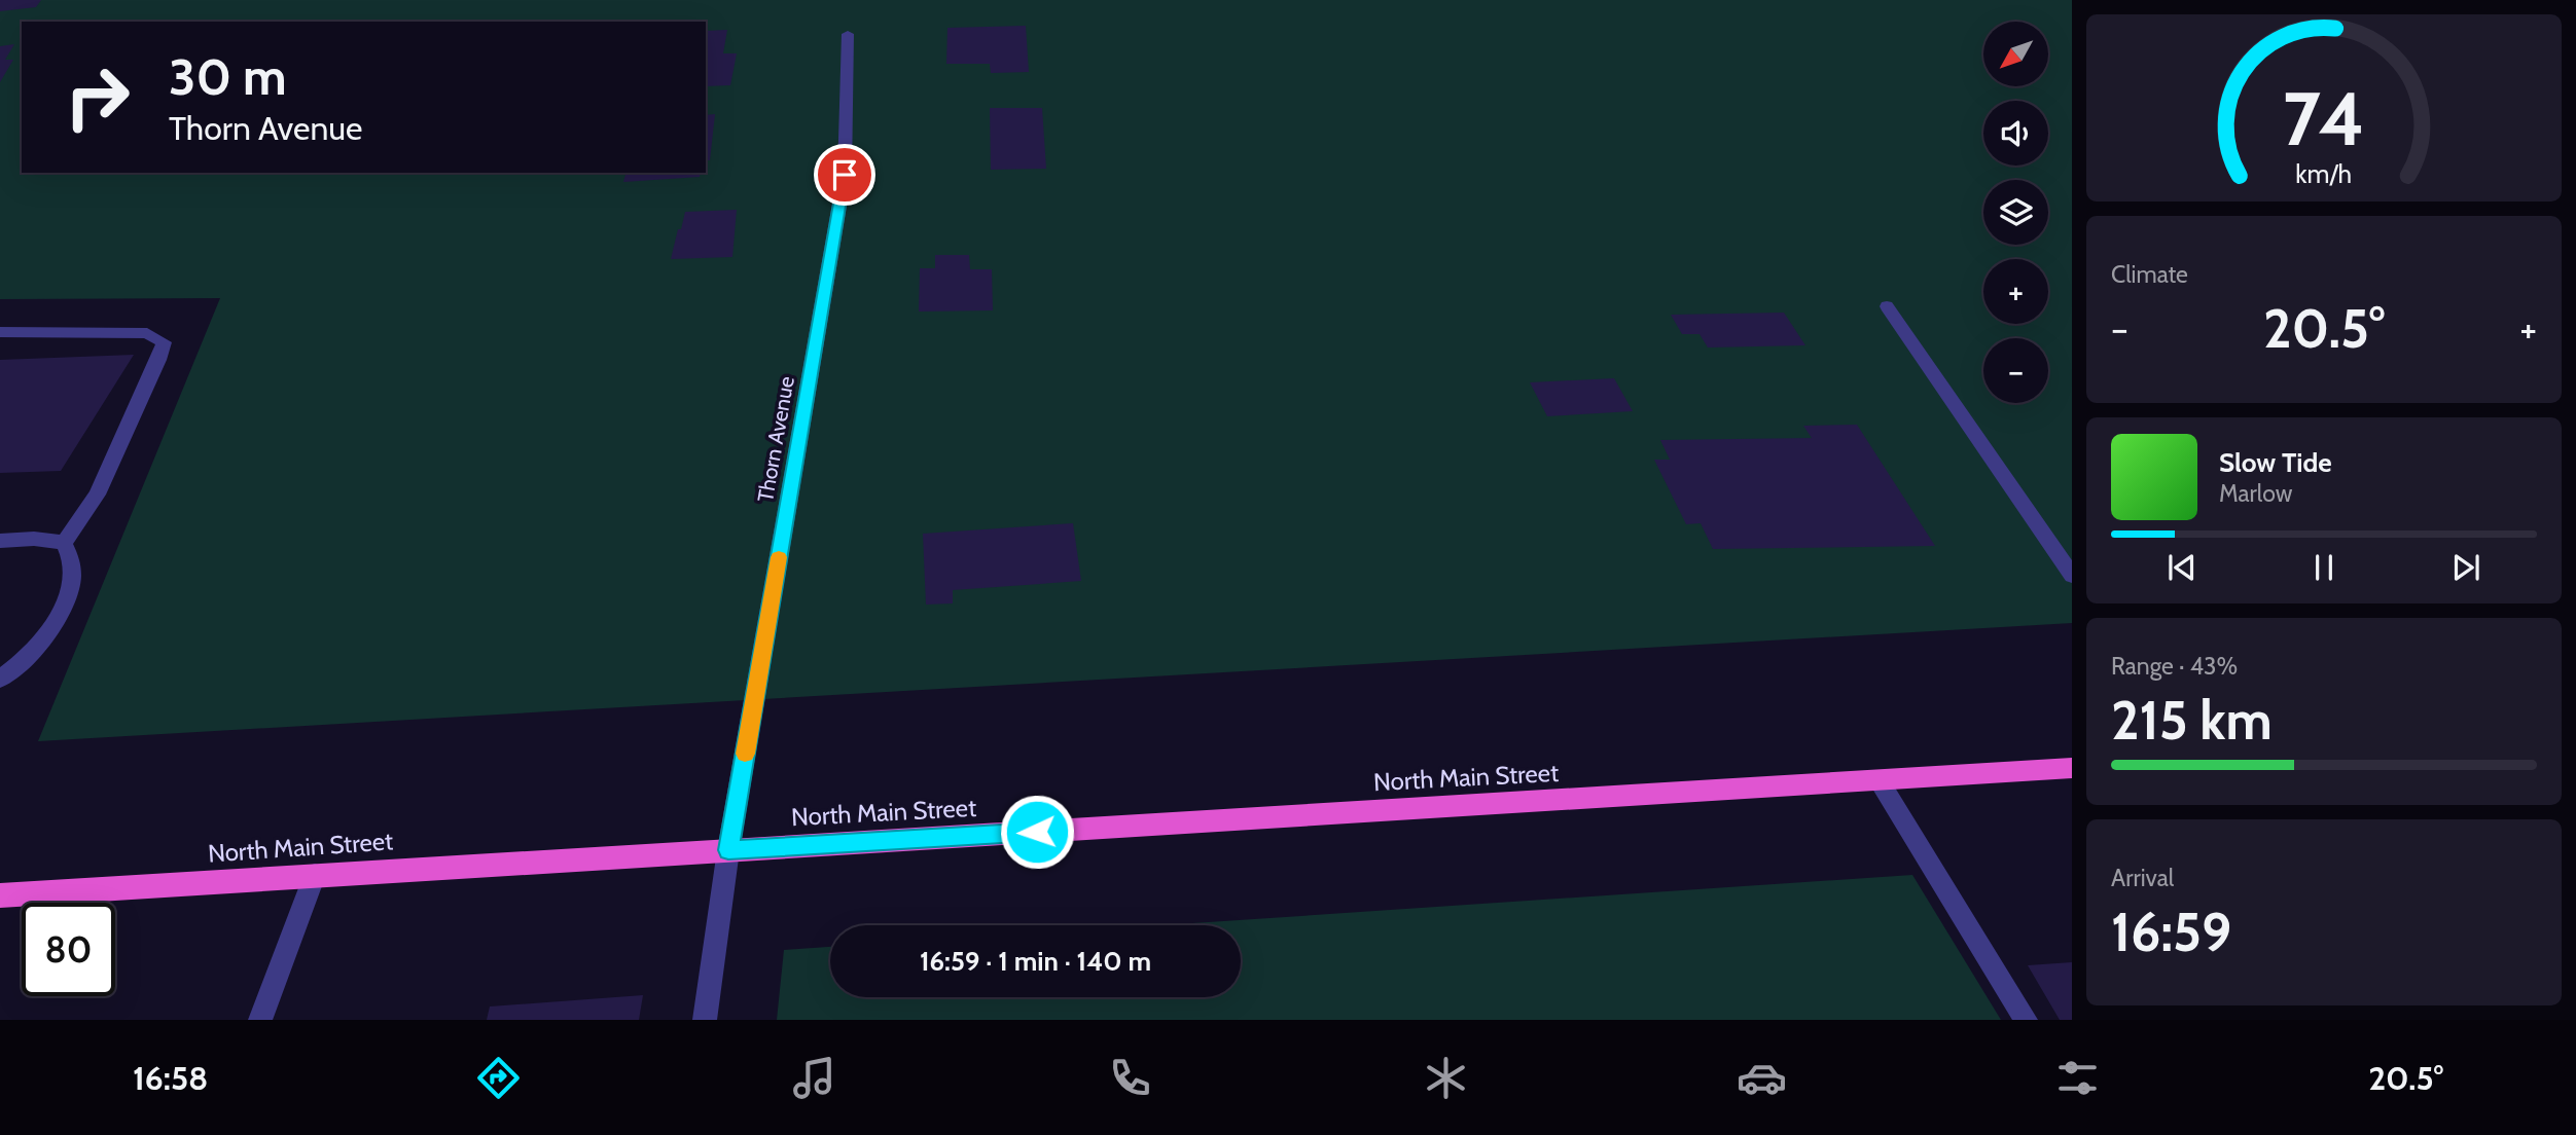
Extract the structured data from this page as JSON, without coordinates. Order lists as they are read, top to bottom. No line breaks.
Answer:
{"streets":{"highway":["North Main Street"],"street":["Thorn Avenue"]},"crossings":[["Thorn Avenue","North Main Street"]],"north":"bottom left","page":{"map_buttons":["+","−"],"turn":["30 m","Thorn Avenue"],"tile":["Climate",["Range · 43%","215 km"],["Arrival","16:59"]],"heat":["−","20.5°","+"],"song":["Slow Tide","Marlow"],"limit":"80","trip":"16:59 · 1 min · 140 m","tabs":["16:58","20.5°"],"gauge":["74","km/h"]}}
